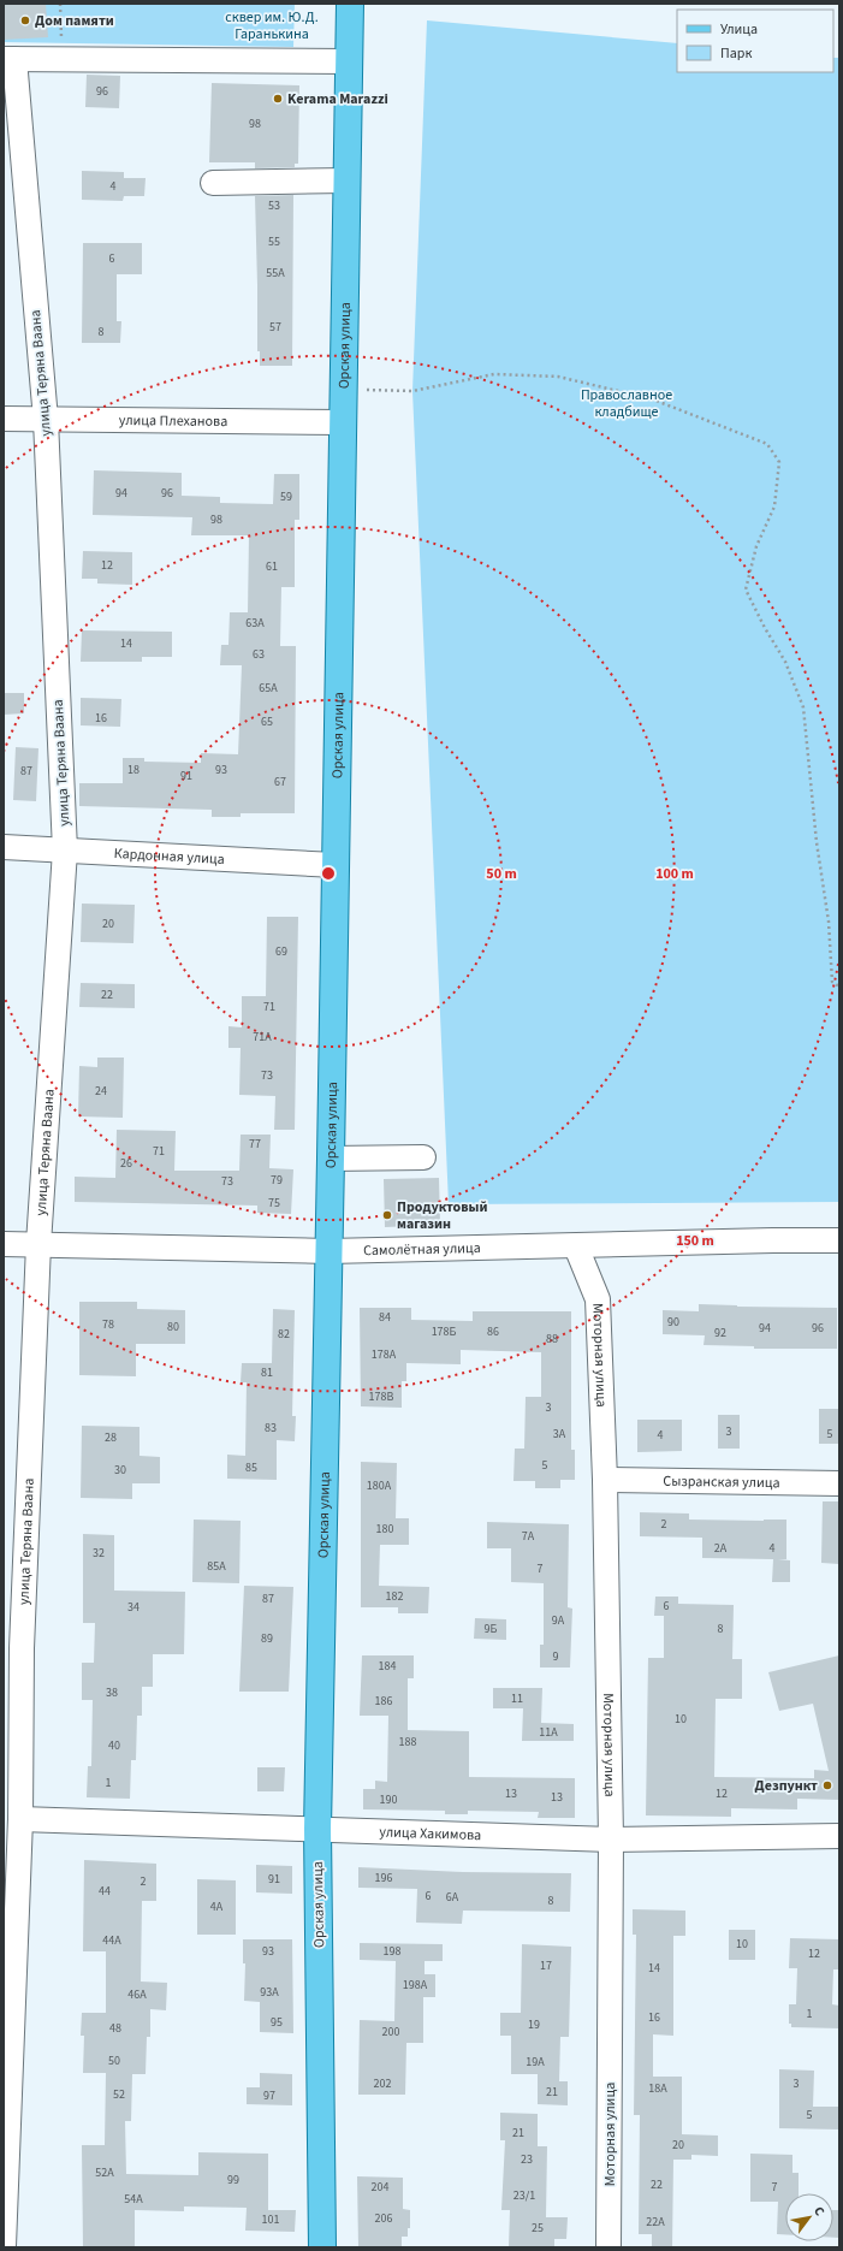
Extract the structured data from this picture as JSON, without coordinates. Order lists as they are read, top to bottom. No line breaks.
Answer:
{"streets":{"main road":["Орская улица"],"street":["улица Теряна Ваана","улица Плеханова","Кардонная улица","Самолётная улица","Моторная улица","Сызранская улица","улица Хакимова"]},"crossings":[["Орская улица","улица Плеханова"],["Орская улица","Кардонная улица"],["Орская улица","Самолётная улица"],["Орская улица","улица Хакимова"],["улица Теряна Ваана","улица Плеханова"],["улица Теряна Ваана","Кардонная улица"],["улица Теряна Ваана","Самолётная улица"],["улица Теряна Ваана","улица Хакимова"],["Самолётная улица","Моторная улица"],["Моторная улица","Сызранская улица"],["Моторная улица","улица Хакимова"]],"parks":["сквер им. Ю.Д. Гаранькина","Православное кладбище"],"places":["Дом памяти","Kerama Marazzi","Продуктовый магазин","Дезпункт"],"house_numbers":["96","98","4","53","55","6","55А","57","8","94","96","59","98","12","61","63А","14","63","65А","16","65","18","93","87","91","67","20","69","22","71","71А","73","24","77","71","26","79","73","75","84","90","78","80","94","96","178Б","86","92","82","88","178А","81","178В","3","83","3","3А","5","4","28","5","85","30","180А","2","180","7А","2А","4","32","85А","7","182","87","6","34","9А","9Б","8","89","9","184","38","11","186","10","11А","188","40","1","13","12","13","190","196","91","2","44","6","6А","8","4А","44А","10","93","198","12","17","14","198А","93А","46А","1","16","95","19","48","200","50","19А","202","3","18А","21","52","97","5","21","20","23","52А","99","22","204","7","23/1","54А","206","101","22А","25"],"legend":["Улица","Парк"],"north":"top right","rings":["50 m","100 m","150 m"]}
